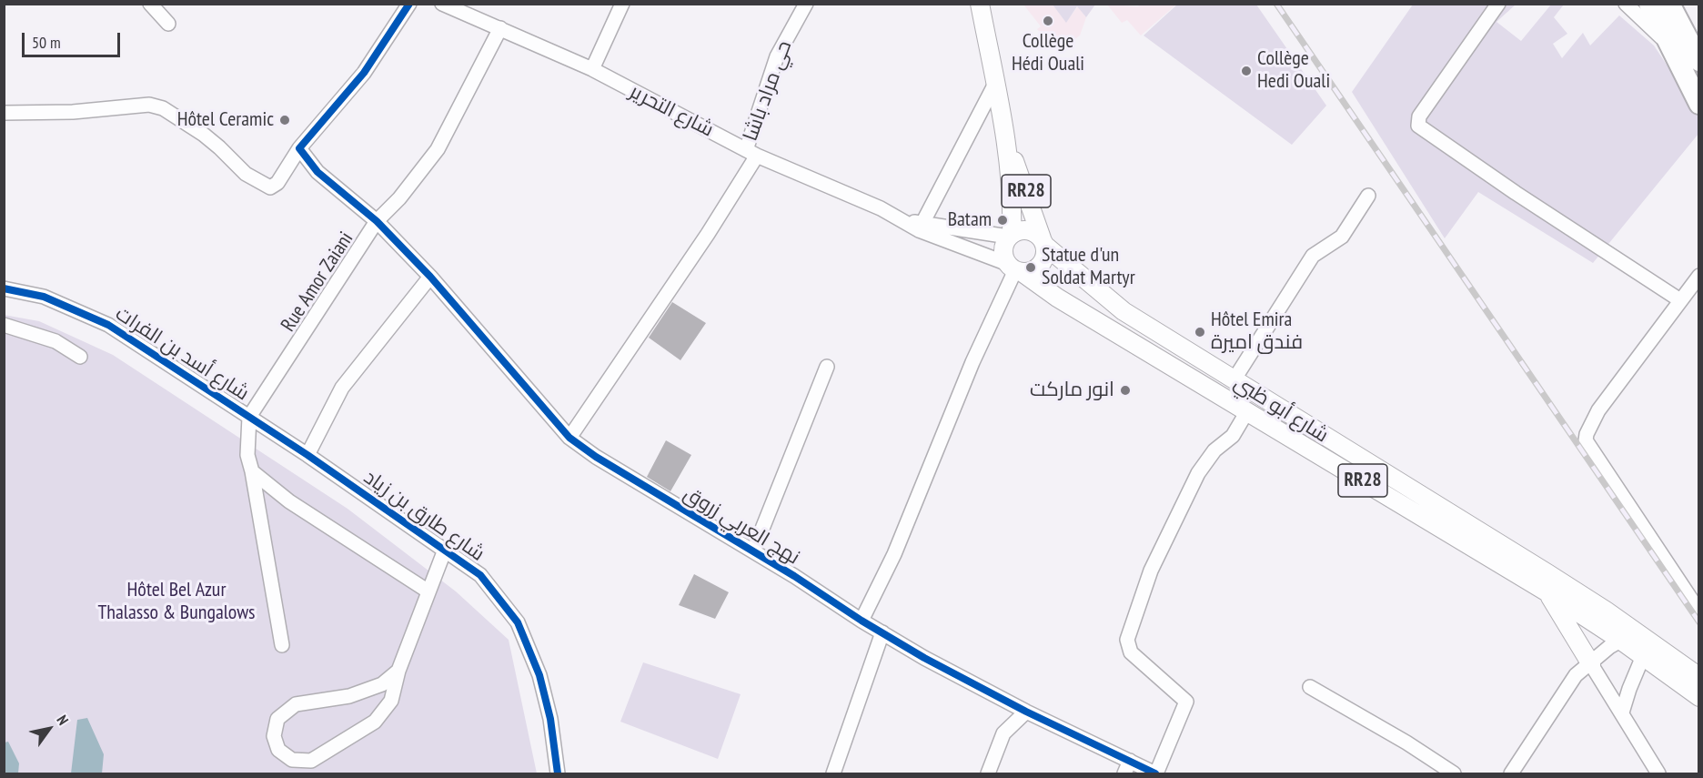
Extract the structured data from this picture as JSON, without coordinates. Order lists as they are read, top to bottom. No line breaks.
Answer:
{"streets":{"main road":["RR28","شارع أبو ظبي"],"street":["حي مراد باشا","شارع التحرير","Rue Amor Zaiani","شارع أسد بن الفرات","شارع طارق بن زياد","نهج العربي زروق"]},"crossings":[["حي مراد باشا","شارع التحرير"],["حي مراد باشا","نهج العربي زروق"],["شارع التحرير","RR28"],["شارع التحرير","Rue Amor Zaiani"],["شارع التحرير","شارع أبو ظبي"],["RR28","شارع أبو ظبي"],["Rue Amor Zaiani","شارع أسد بن الفرات"],["Rue Amor Zaiani","شارع طارق بن زياد"],["Rue Amor Zaiani","نهج العربي زروق"],["شارع أسد بن الفرات","شارع طارق بن زياد"]],"parks":["Hôtel Bel Azur Thalasso & Bungalows"],"places":["Collège Hédi Ouali","Collège Hedi Ouali","Hôtel Ceramic","Batam","Statue d'un Soldat Martyr","Hôtel Emira فندق اميرة","انور ماركت"],"scale_bar":"50 m","north":"top right"}
